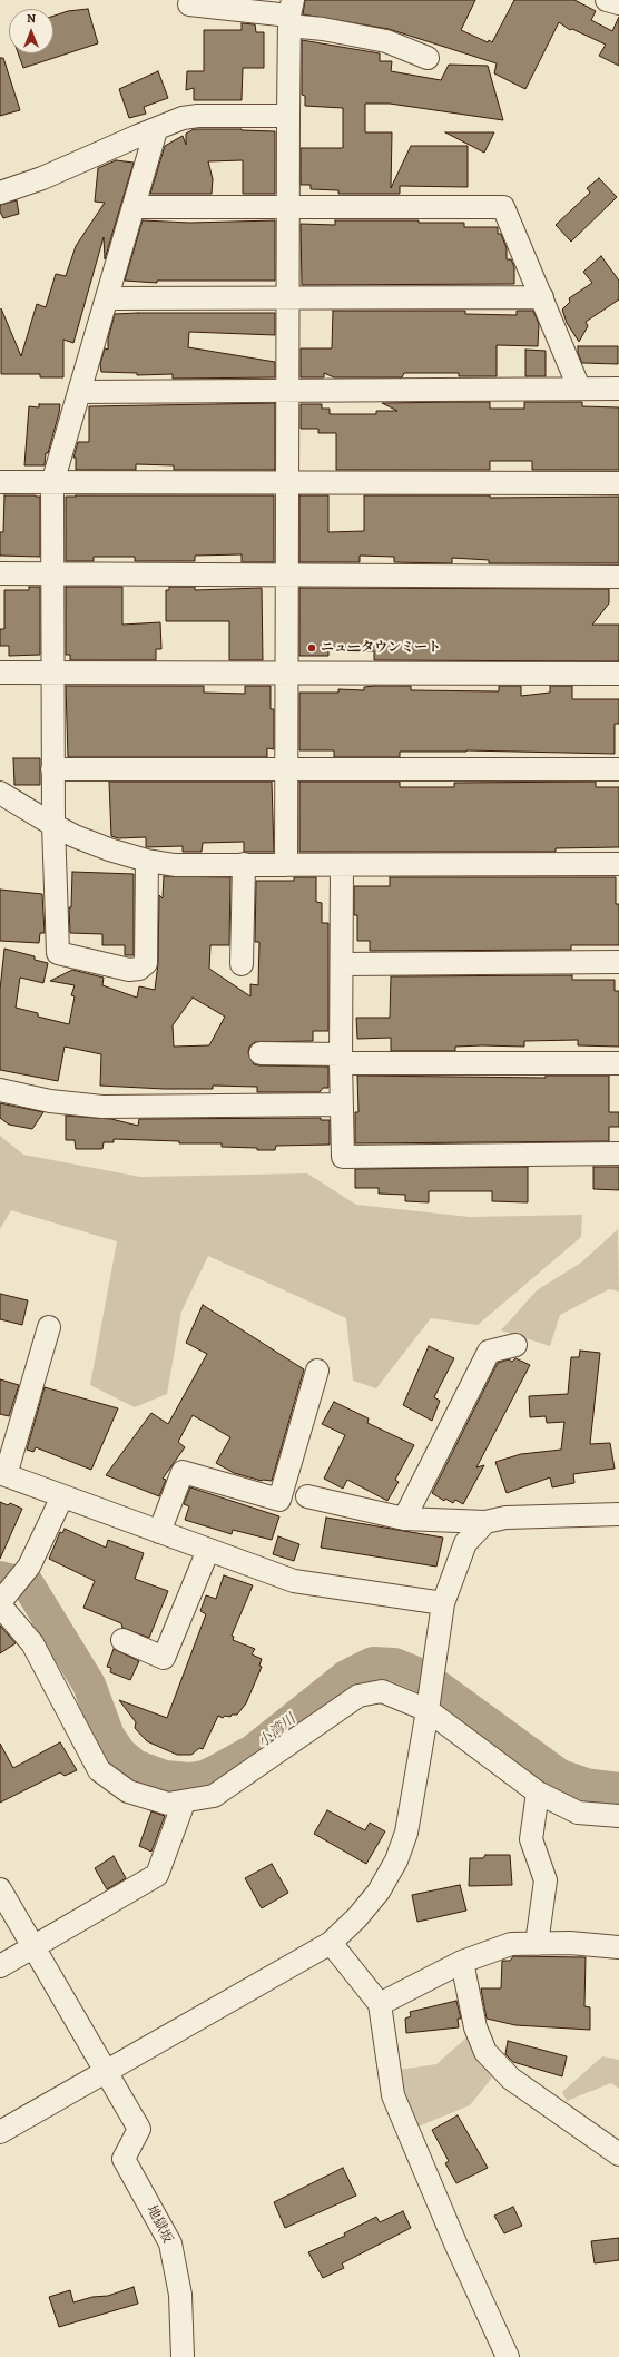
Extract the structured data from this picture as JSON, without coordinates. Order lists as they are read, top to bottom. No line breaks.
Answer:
{"streets":{"street":["地獄坂"]},"water":["小湾川"],"places":["ニュータウンミート"],"north":"top"}
